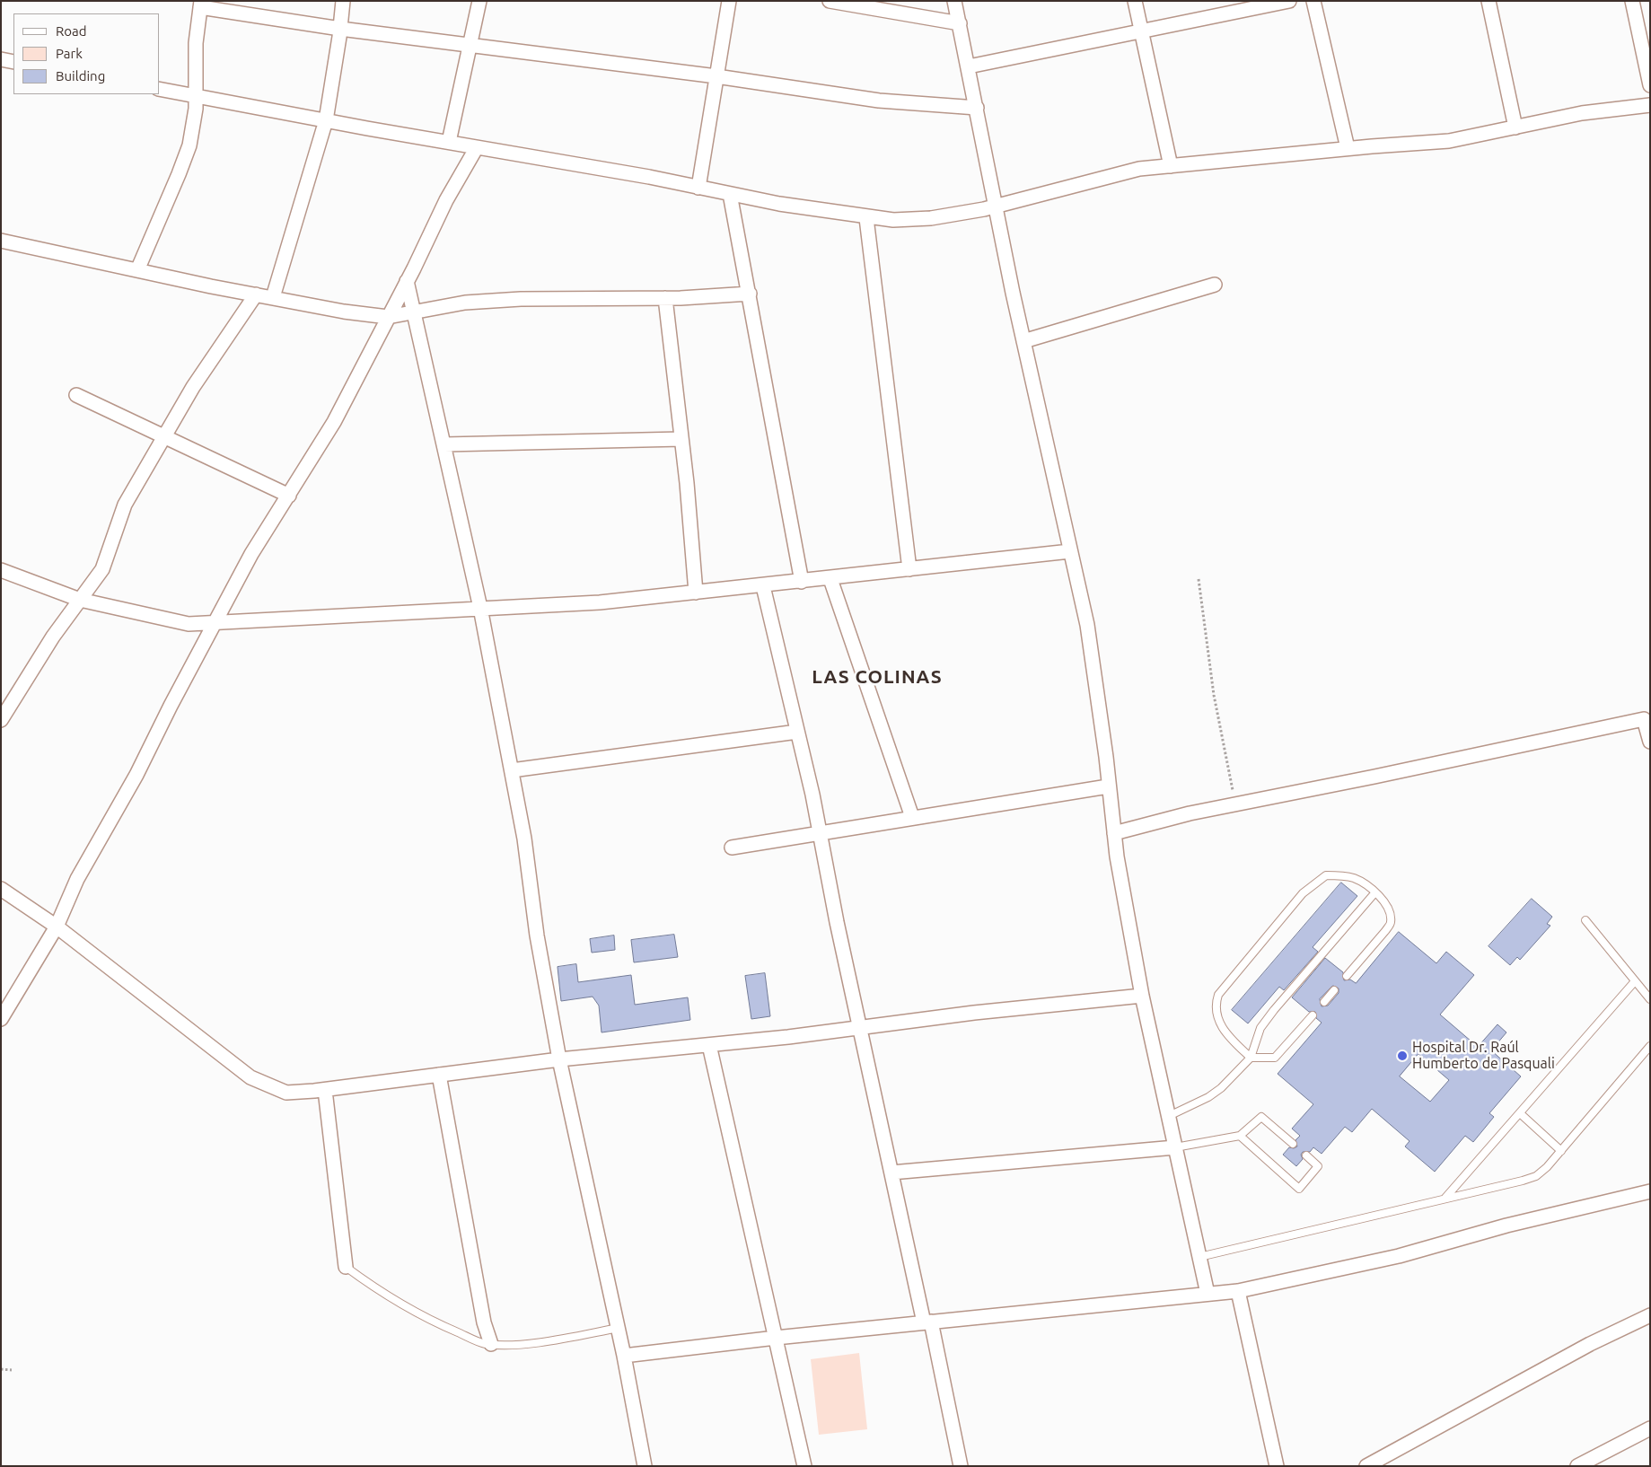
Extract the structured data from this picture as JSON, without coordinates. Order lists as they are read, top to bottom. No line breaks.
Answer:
{"districts":["LAS COLINAS"],"places":["Hospital Dr. Raúl Humberto de Pasquali"],"legend":["Road","Park","Building"]}
